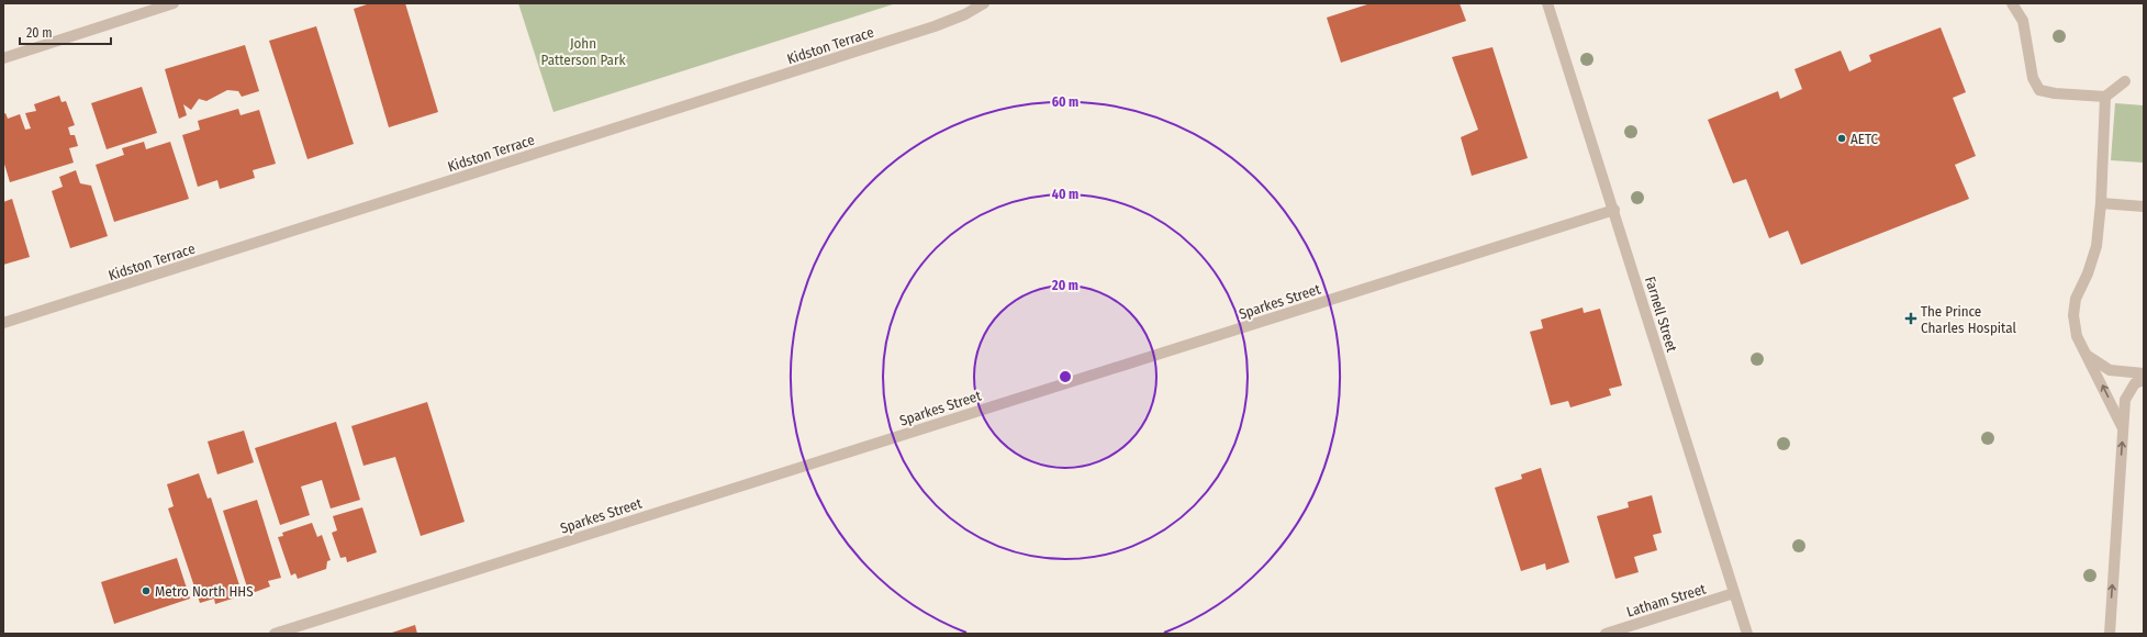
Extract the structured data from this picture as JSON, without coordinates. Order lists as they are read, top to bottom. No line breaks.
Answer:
{"streets":{"street":["Kidston Terrace","Sparkes Street","Farnell Street","Latham Street"]},"crossings":[["Sparkes Street","Farnell Street"],["Farnell Street","Latham Street"]],"parks":["John Patterson Park"],"places":{"other":["AETC","Metro North HHS"],"health":["The Prince Charles Hospital"]},"scale_bar":"20 m","rings":["60 m","40 m","20 m"]}
